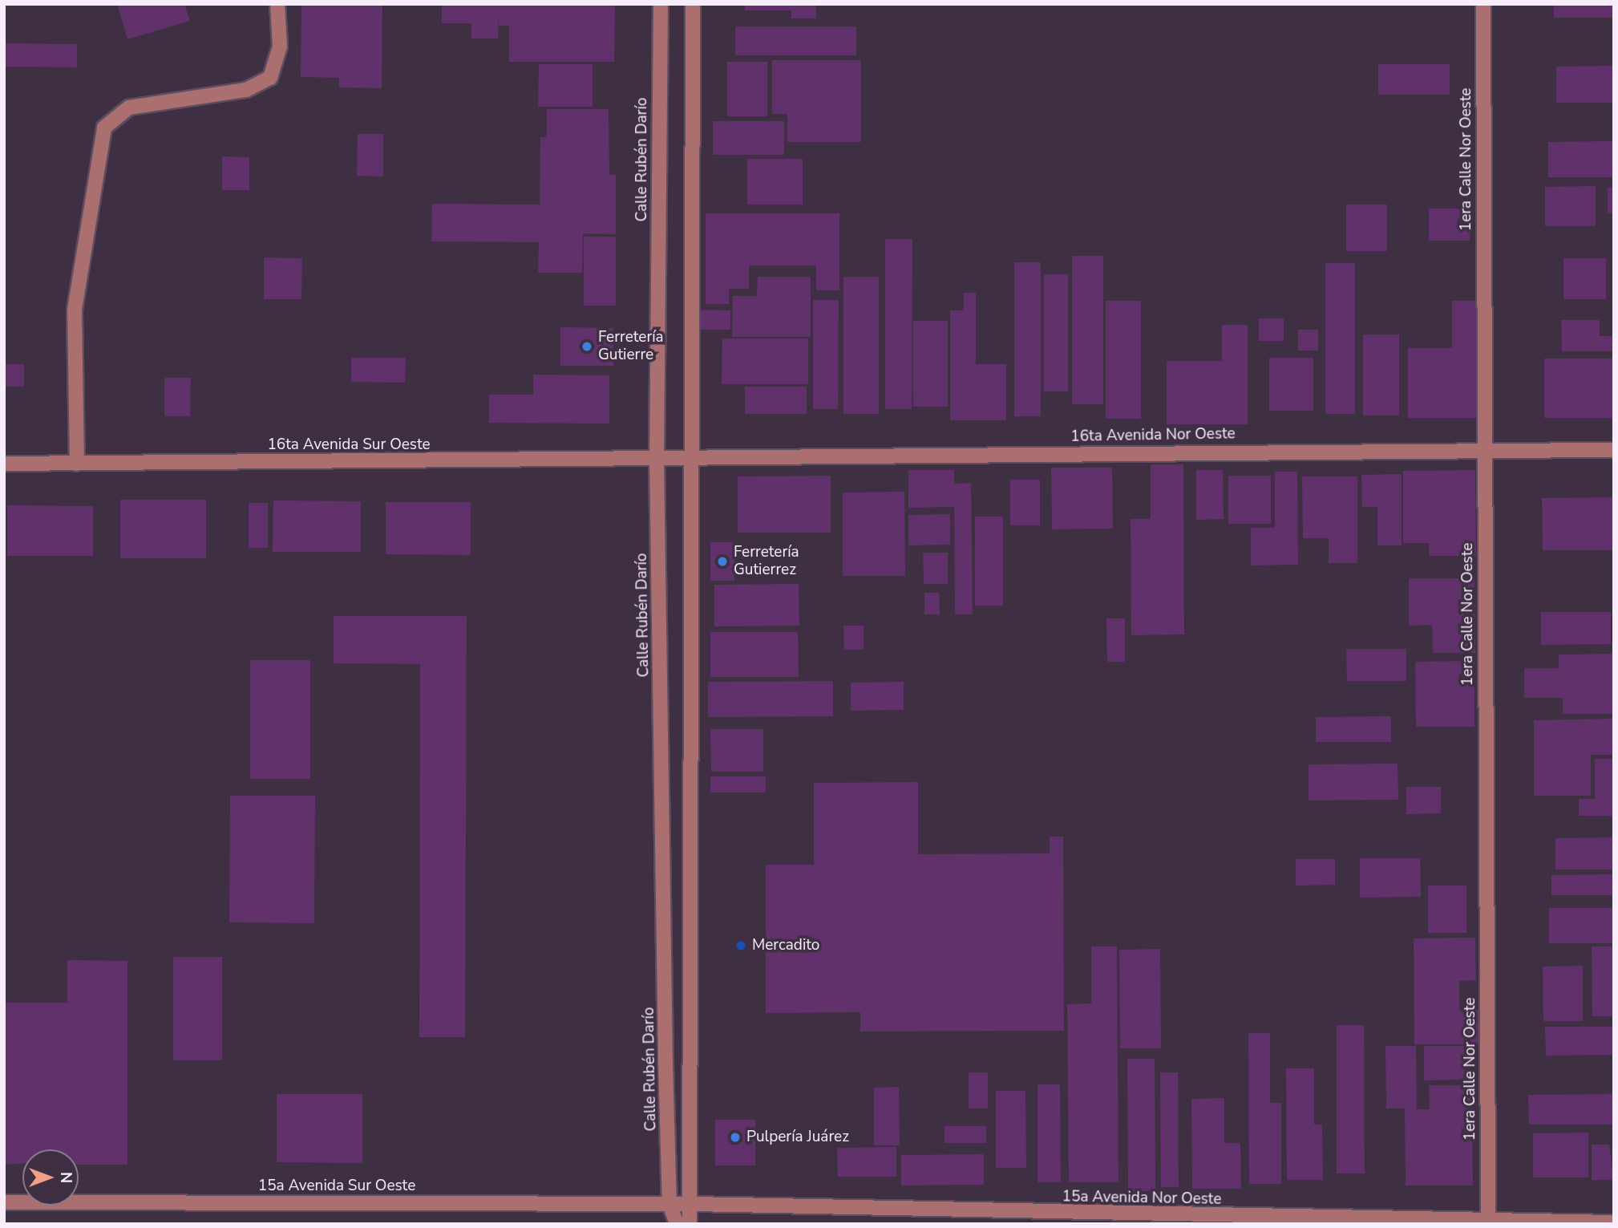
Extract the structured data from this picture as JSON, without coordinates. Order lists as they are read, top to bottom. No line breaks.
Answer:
{"streets":{"street":["Calle Rubén Darío","1era Calle Nor Oeste","16ta Avenida Nor Oeste","16ta Avenida Sur Oeste","15a Avenida Sur Oeste","15a Avenida Nor Oeste"]},"crossings":[["Calle Rubén Darío","16ta Avenida Sur Oeste"],["Calle Rubén Darío","15a Avenida Sur Oeste"],["Calle Rubén Darío","15a Avenida Nor Oeste"],["1era Calle Nor Oeste","16ta Avenida Nor Oeste"],["1era Calle Nor Oeste","15a Avenida Nor Oeste"],["16ta Avenida Nor Oeste","16ta Avenida Sur Oeste"],["15a Avenida Sur Oeste","15a Avenida Nor Oeste"]],"places":["Ferretería Gutierre","Ferretería Gutierrez","Mercadito","Pulpería Juárez"],"north":"right"}
